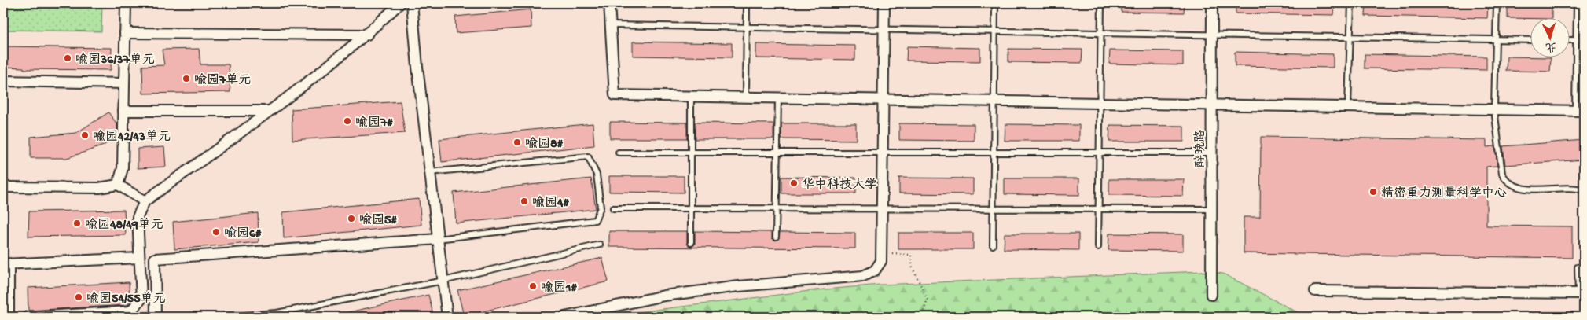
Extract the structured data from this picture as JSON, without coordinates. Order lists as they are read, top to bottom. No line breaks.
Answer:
{"streets":{"street":["醉晚路"]},"places":["喻园36/37单元","喻园7单元","喻园7#","喻园42/43单元","喻园8#","华中科技大学","精密重力测量科学中心","喻园4#","喻园5#","喻园48/49单元","喻园6#","喻园1#","喻园54/55单元"],"north":"bottom"}
